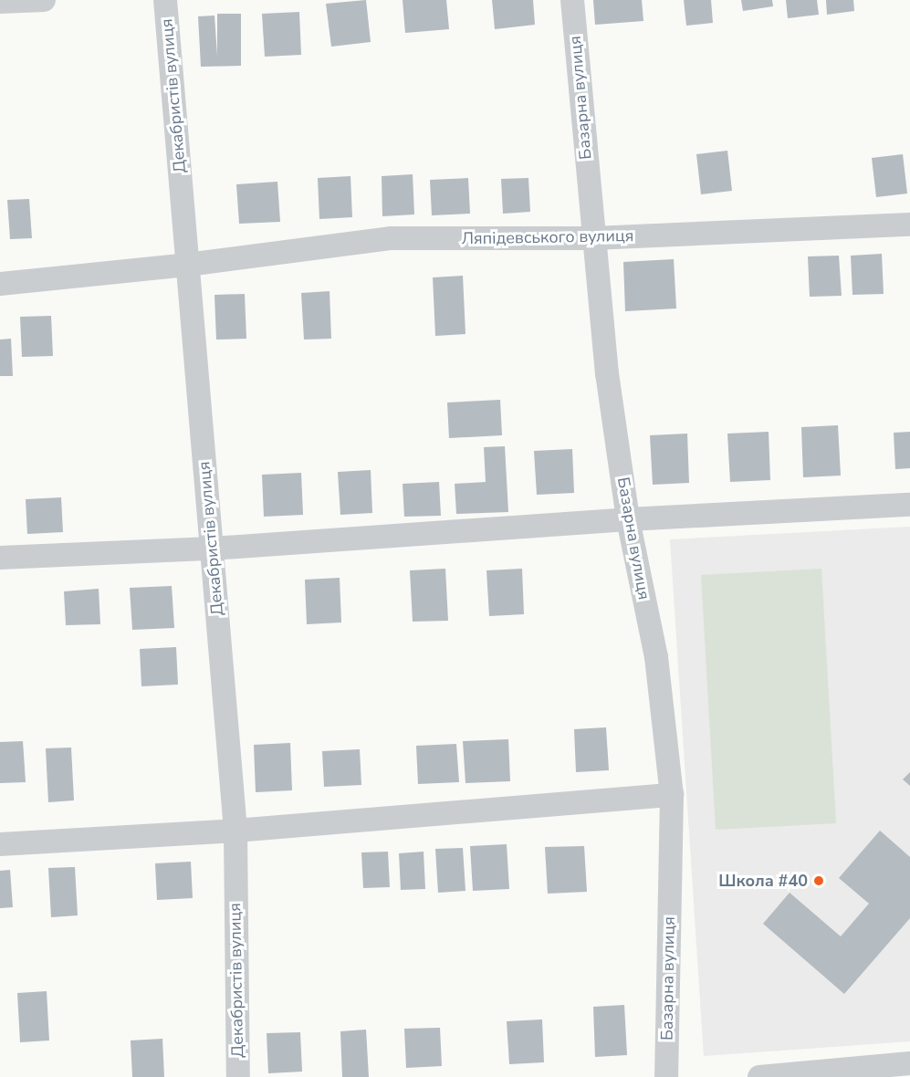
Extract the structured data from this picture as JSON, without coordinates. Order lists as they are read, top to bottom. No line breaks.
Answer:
{"streets":{"street":["Декабристів вулиця","Базарна вулиця","Ляпідевського вулиця"]},"crossings":[["Декабристів вулиця","Ляпідевського вулиця"],["Базарна вулиця","Ляпідевського вулиця"]],"places":["Школа #40"]}
